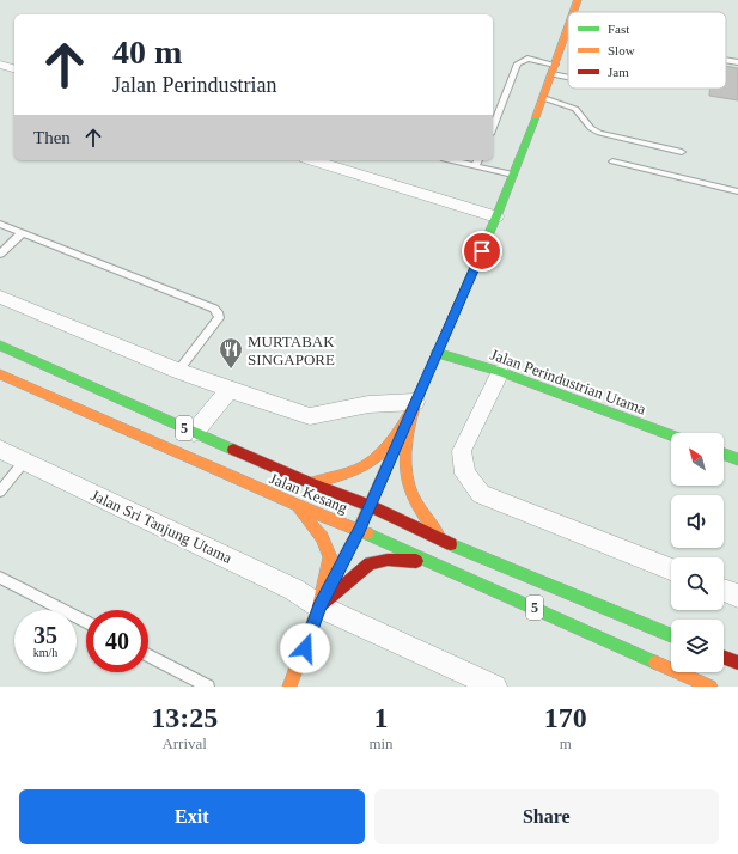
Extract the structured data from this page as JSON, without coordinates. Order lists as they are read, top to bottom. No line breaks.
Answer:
{"streets":{"main road":["Jalan Perindustrian Utama","5","Jalan Kesang"],"street":["Jalan Sri Tanjung Utama"]},"places":{"restaurant":["MURTABAK SINGAPORE"]},"legend":["Fast","Slow","Jam"],"north":"top left","page":{"turn":["40 m","Jalan Perindustrian"],"then":"Then","speed":"35 km/h","limit":"40","eta":["13:25","Arrival","1","min","170","m"],"buttons":["Exit","Share"]}}
